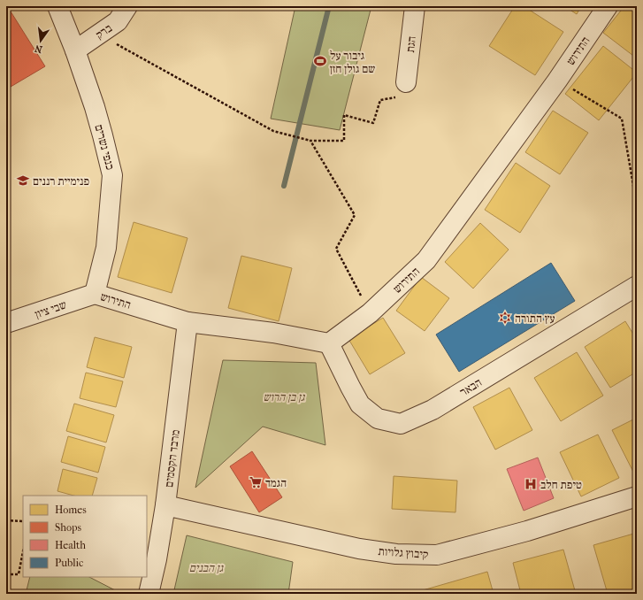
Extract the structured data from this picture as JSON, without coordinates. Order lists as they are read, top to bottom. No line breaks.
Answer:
{"streets":{"street":["ברק","הגת","התירוש","כנפי נשרים","שבי ציון","הבאר","מרבד הקסמים","קיבוץ גלויות"]},"crossings":[["ברק","כנפי נשרים"],["התירוש","כנפי נשרים"],["התירוש","שבי ציון"],["התירוש","הבאר"],["התירוש","מרבד הקסמים"],["כנפי נשרים","שבי ציון"],["מרבד הקסמים","קיבוץ גלויות"]],"parks":["גן בן הרוש","גן הבנים"],"places":{"sports":["גיבור על שם גולן חזן"],"school or university":["פנימיית רננים"],"synagogue":["עץ התורה"],"supermarket":["הגמד"],"hospital":["טיפת חלב"]},"legend":["Homes","Shops","Health","Public"],"north":"bottom"}
